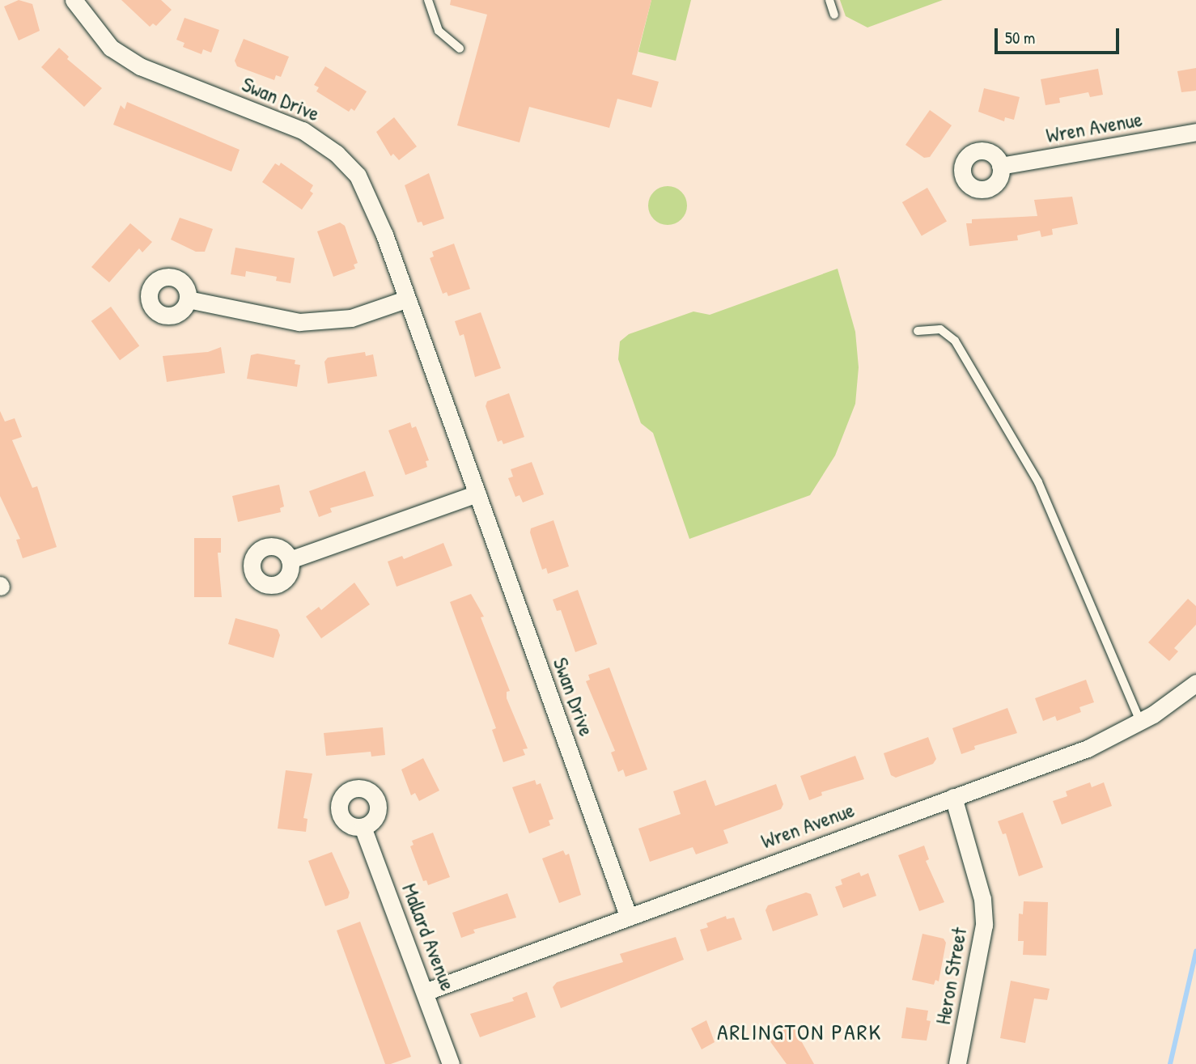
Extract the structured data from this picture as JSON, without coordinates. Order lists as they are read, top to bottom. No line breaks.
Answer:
{"streets":{"street":["Swan Drive","Wren Avenue","Mallard Avenue","Heron Street"]},"crossings":[["Swan Drive","Wren Avenue"],["Wren Avenue","Mallard Avenue"],["Wren Avenue","Heron Street"]],"districts":["ARLINGTON PARK"],"scale_bar":"50 m"}
